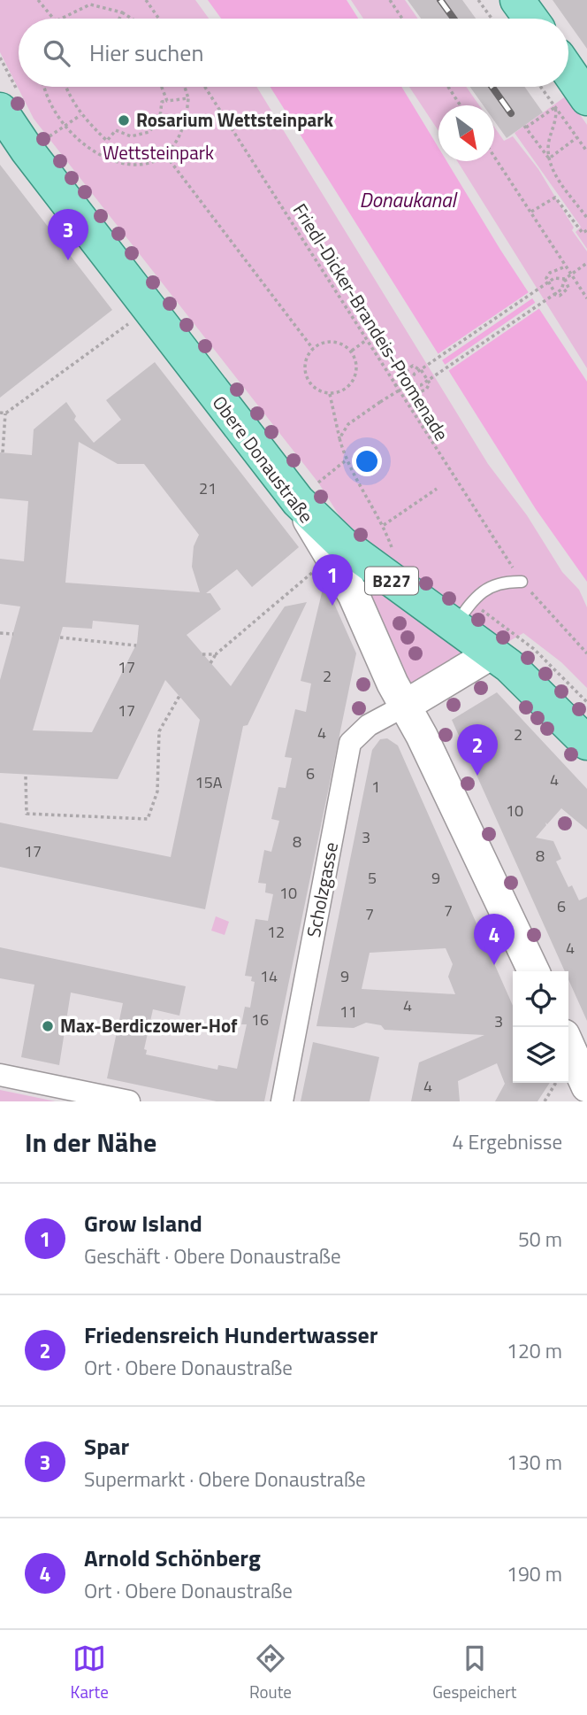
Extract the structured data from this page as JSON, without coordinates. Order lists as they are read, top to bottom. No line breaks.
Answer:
{"streets":{"main road":["Obere Donaustraße","B227"],"street":["Scholzgasse"],"path":["Friedl-Dicker-Brandeis-Promenade"]},"crossings":[["Obere Donaustraße","B227"],["Obere Donaustraße","Scholzgasse"]],"water":["Donaukanal"],"parks":["Wettsteinpark"],"places":["Rosarium Wettsteinpark","Max-Berdiczower-Hof"],"house_numbers":["21","17","2","17","4","2","6","4","15A","1","10","3","8","17","8","5","9","10","6","7","7","12","4","14","9","4","11","16","3","4"],"north":"bottom right","page":{"search":"Hier suchen","pins":["3","1","2","4"],"heading":["In der Nähe","4 Ergebnisse"],"list":[{"mark":"1","name":"Grow Island","note":"Geschäft · Obere Donaustraße","value":"50 m"},{"mark":"2","name":"Friedensreich Hundertwasser","note":"Ort · Obere Donaustraße","value":"120 m"},{"mark":"3","name":"Spar","note":"Supermarkt · Obere Donaustraße","value":"130 m"},{"mark":"4","name":"Arnold Schönberg","note":"Ort · Obere Donaustraße","value":"190 m"}],"nav":["Karte","Route","Gespeichert"]}}
